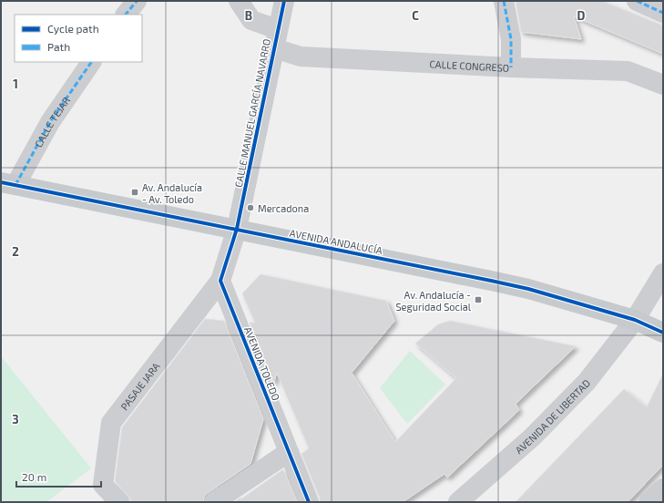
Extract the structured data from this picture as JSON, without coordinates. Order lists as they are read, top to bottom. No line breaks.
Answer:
{"streets":{"main road":["AVENIDA ANDALUCÍA"],"street":["CALLE CONGRESO","CALLE MANUEL GARCÍA NAVARRO","CALLE TEJAR","AVENIDA TOLEDO","PASAJE JARA","AVENIDA DE LIBERTAD"]},"crossings":[["CALLE CONGRESO","CALLE MANUEL GARCÍA NAVARRO"],["CALLE MANUEL GARCÍA NAVARRO","AVENIDA ANDALUCÍA"],["CALLE TEJAR","AVENIDA ANDALUCÍA"],["AVENIDA ANDALUCÍA","AVENIDA DE LIBERTAD"],["AVENIDA TOLEDO","PASAJE JARA"]],"places":{"transit":["Av. Andalucía - Av. Toledo","Av. Andalucía - Seguridad Social"],"other":["Mercadona"]},"legend":["Cycle path","Path"],"scale_bar":"20 m","grid":{"columns":["B","C","D"],"rows":["1","2","3"]}}
